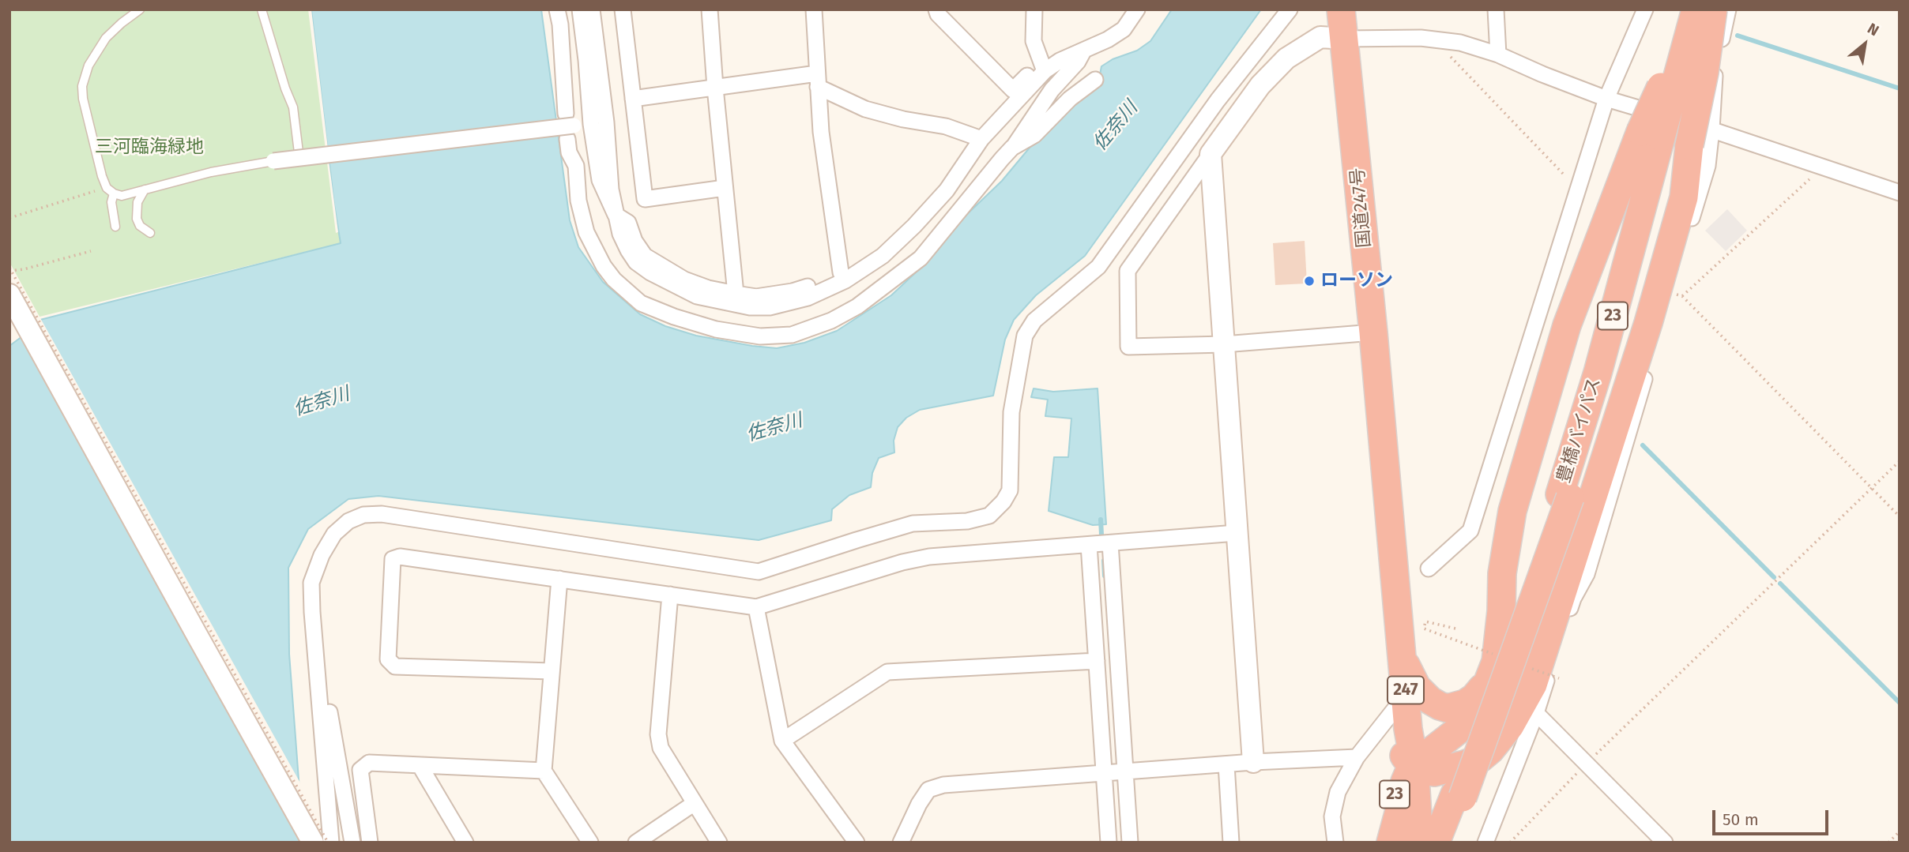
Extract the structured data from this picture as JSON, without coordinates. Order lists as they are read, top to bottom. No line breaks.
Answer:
{"streets":{"highway":["国道247号","23","豊橋バイパス","247"]},"crossings":[["国道247号","23"],["国道247号","豊橋バイパス"]],"water":["佐奈川"],"parks":["三河臨海緑地"],"places":["ローソン"],"scale_bar":"50 m","north":"top right"}
